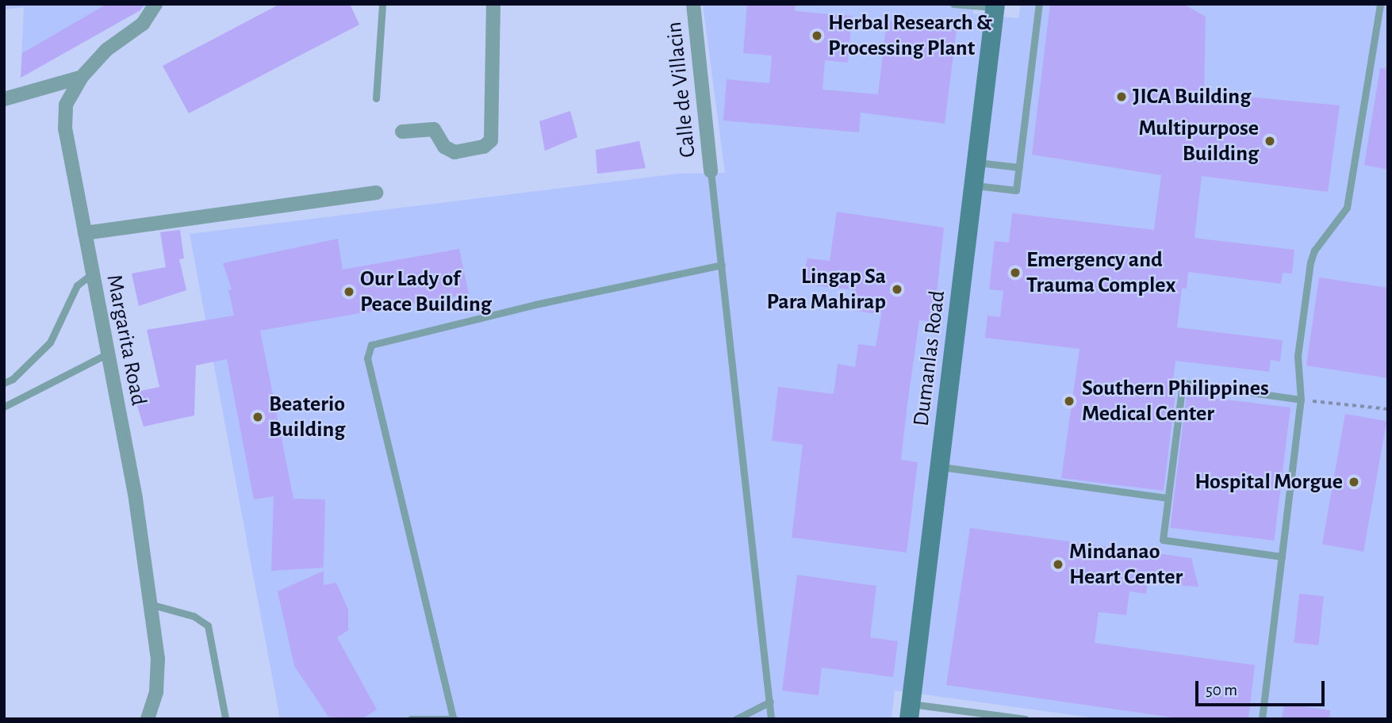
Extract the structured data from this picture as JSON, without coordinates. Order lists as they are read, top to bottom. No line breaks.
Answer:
{"streets":{"main road":["Dumanlas Road"],"street":["Calle de Villacin","Margarita Road"]},"places":["Herbal Research & Processing Plant","JICA Building","Multipurpose Building","Emergency and Trauma Complex","Lingap Sa Para Mahirap","Our Lady of Peace Building","Southern Philippines Medical Center","Beaterio Building","Hospital Morgue","Mindanao Heart Center"],"scale_bar":"50 m"}
